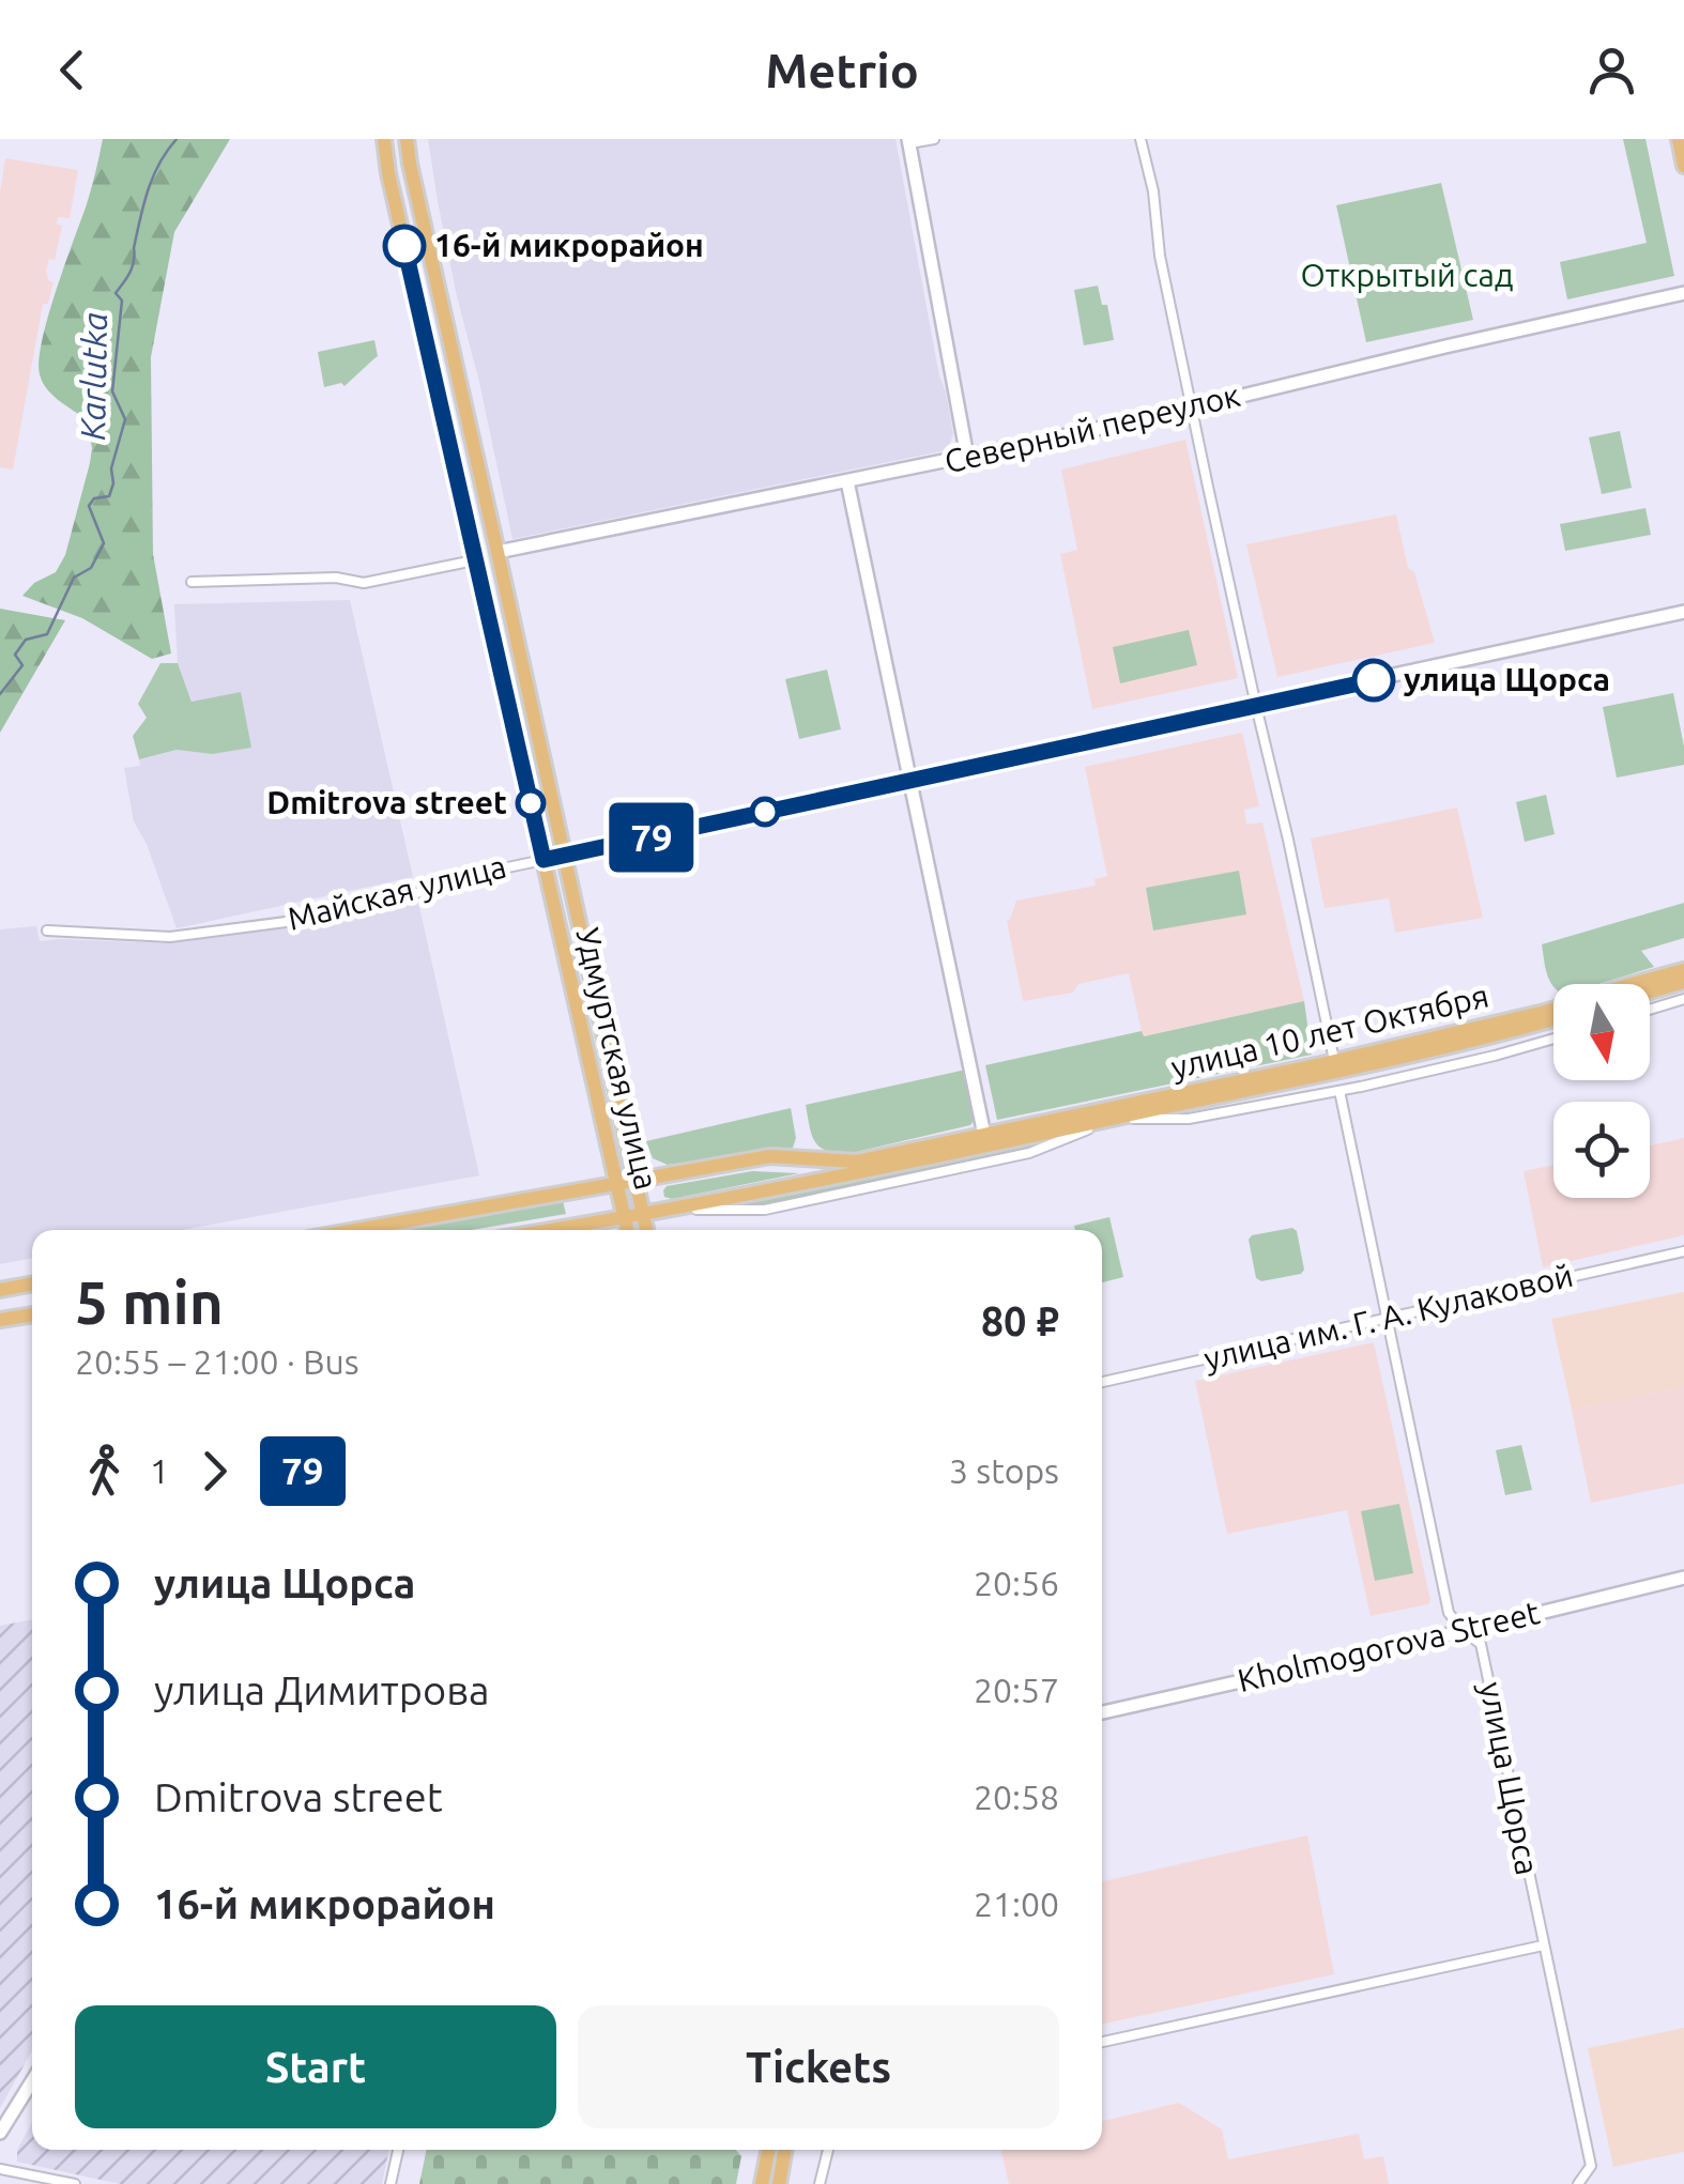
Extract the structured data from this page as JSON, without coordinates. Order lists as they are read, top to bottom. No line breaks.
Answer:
{"streets":{"main road":["улица 10 лет Октября","Удмуртская улица"],"street":["Северный переулок","Майская улица","улица им. Г. А. Кулаковой","Kholmogorova Street","улица Щорса"]},"crossings":[["Северный переулок","Удмуртская улица"],["Майская улица","Удмуртская улица"],["улица 10 лет Октября","Удмуртская улица"],["улица 10 лет Октября","улица Щорса"],["улица им. Г. А. Кулаковой","улица Щорса"],["Kholmogorova Street","улица Щорса"]],"water":["Karlutka"],"parks":["Открытый сад"],"places":["16-й микрорайон","улица Щорса","Dmitrova street"],"lines":["bus line 79"],"north":"bottom","page":{"header":"Metrio","on_map":"79","heading":["5 min","20:55 – 21:00 · Bus","80 ₽"],"legs":["1","79","3 stops"],"list":[{"name":"улица Щорса","value":"20:56"},{"name":"улица Димитрова","value":"20:57"},{"name":"Dmitrova street","value":"20:58"},{"name":"16-й микрорайон","value":"21:00"}],"buttons":["Start","Tickets"]}}
